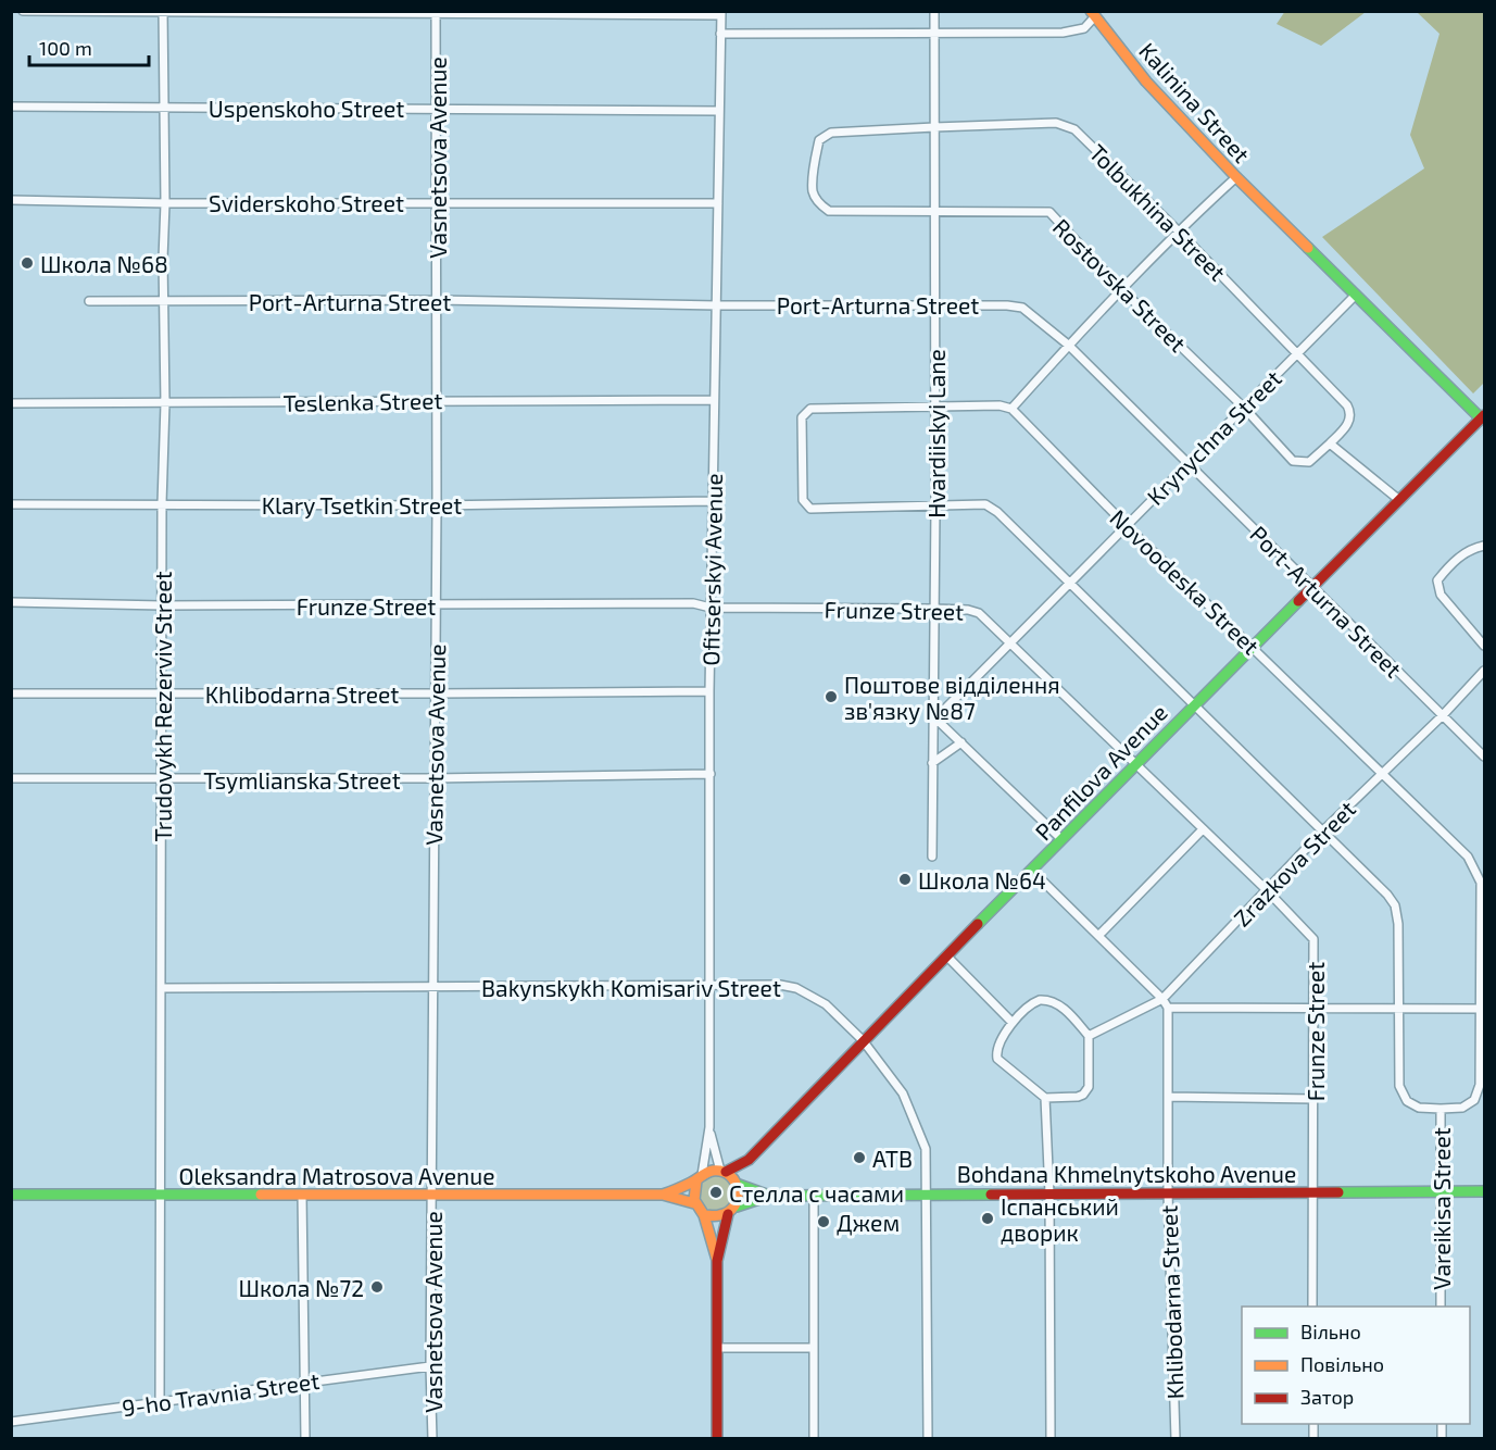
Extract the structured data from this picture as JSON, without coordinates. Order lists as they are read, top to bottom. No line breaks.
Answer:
{"streets":{"main road":["Kalinina Street","Panfilova Avenue","Bohdana Khmelnytskoho Avenue","Oleksandra Matrosova Avenue"],"street":["Uspenskoho Street","Vasnetsova Avenue","Sviderskoho Street","Tolbukhina Street","Rostovska Street","Port-Arturna Street","Teslenka Street","Hvardiiskyi Lane","Krynychna Street","Klary Tsetkin Street","Ofitserskyi Avenue","Novoodeska Street","Frunze Street","Khlibodarna Street","Trudovykh Rezerviv Street","Tsymlianska Street","Zrazkova Street","Bakynskykh Komisariv Street","Vareikisa Street","9-ho Travnia Street"]},"crossings":[["Kalinina Street","Hvardiiskyi Lane"],["Kalinina Street","Krynychna Street"],["Kalinina Street","Ofitserskyi Avenue"],["Kalinina Street","Panfilova Avenue"],["Uspenskoho Street","Vasnetsova Avenue"],["Uspenskoho Street","Ofitserskyi Avenue"],["Uspenskoho Street","Trudovykh Rezerviv Street"],["Vasnetsova Avenue","Sviderskoho Street"],["Vasnetsova Avenue","Port-Arturna Street"],["Vasnetsova Avenue","Teslenka Street"],["Vasnetsova Avenue","Klary Tsetkin Street"],["Vasnetsova Avenue","Frunze Street"],["Vasnetsova Avenue","Khlibodarna Street"],["Vasnetsova Avenue","Tsymlianska Street"],["Vasnetsova Avenue","Bakynskykh Komisariv Street"],["Vasnetsova Avenue","Oleksandra Matrosova Avenue"],["Vasnetsova Avenue","9-ho Travnia Street"],["Sviderskoho Street","Ofitserskyi Avenue"],["Sviderskoho Street","Trudovykh Rezerviv Street"],["Tolbukhina Street","Rostovska Street"],["Tolbukhina Street","Hvardiiskyi Lane"],["Tolbukhina Street","Krynychna Street"],["Rostovska Street","Hvardiiskyi Lane"],["Rostovska Street","Krynychna Street"],["Port-Arturna Street","Hvardiiskyi Lane"],["Port-Arturna Street","Krynychna Street"],["Port-Arturna Street","Ofitserskyi Avenue"],["Port-Arturna Street","Trudovykh Rezerviv Street"],["Port-Arturna Street","Panfilova Avenue"],["Port-Arturna Street","Zrazkova Street"],["Teslenka Street","Ofitserskyi Avenue"],["Teslenka Street","Trudovykh Rezerviv Street"],["Hvardiiskyi Lane","Krynychna Street"],["Hvardiiskyi Lane","Frunze Street"],["Krynychna Street","Novoodeska Street"],["Krynychna Street","Frunze Street"],["Klary Tsetkin Street","Ofitserskyi Avenue"],["Klary Tsetkin Street","Trudovykh Rezerviv Street"],["Ofitserskyi Avenue","Frunze Street"],["Ofitserskyi Avenue","Khlibodarna Street"],["Ofitserskyi Avenue","Tsymlianska Street"],["Ofitserskyi Avenue","Bakynskykh Komisariv Street"],["Novoodeska Street","Panfilova Avenue"],["Novoodeska Street","Zrazkova Street"],["Novoodeska Street","Vareikisa Street"],["Frunze Street","Trudovykh Rezerviv Street"],["Frunze Street","Panfilova Avenue"],["Frunze Street","Zrazkova Street"],["Frunze Street","Bohdana Khmelnytskoho Avenue"],["Khlibodarna Street","Trudovykh Rezerviv Street"],["Khlibodarna Street","Bohdana Khmelnytskoho Avenue"],["Trudovykh Rezerviv Street","Tsymlianska Street"],["Trudovykh Rezerviv Street","Bakynskykh Komisariv Street"],["Trudovykh Rezerviv Street","Oleksandra Matrosova Avenue"],["Trudovykh Rezerviv Street","9-ho Travnia Street"],["Panfilova Avenue","Bakynskykh Komisariv Street"],["Bakynskykh Komisariv Street","Bohdana Khmelnytskoho Avenue"],["Bohdana Khmelnytskoho Avenue","Vareikisa Street"]],"places":["Школа №68","Поштове відділення зв'язку №87","Школа №64","ATB","Стелла с часами","Іспанський дворик","Джем","Школа №72"],"legend":["Вільно","Повільно","Затор"],"scale_bar":"100 m"}
